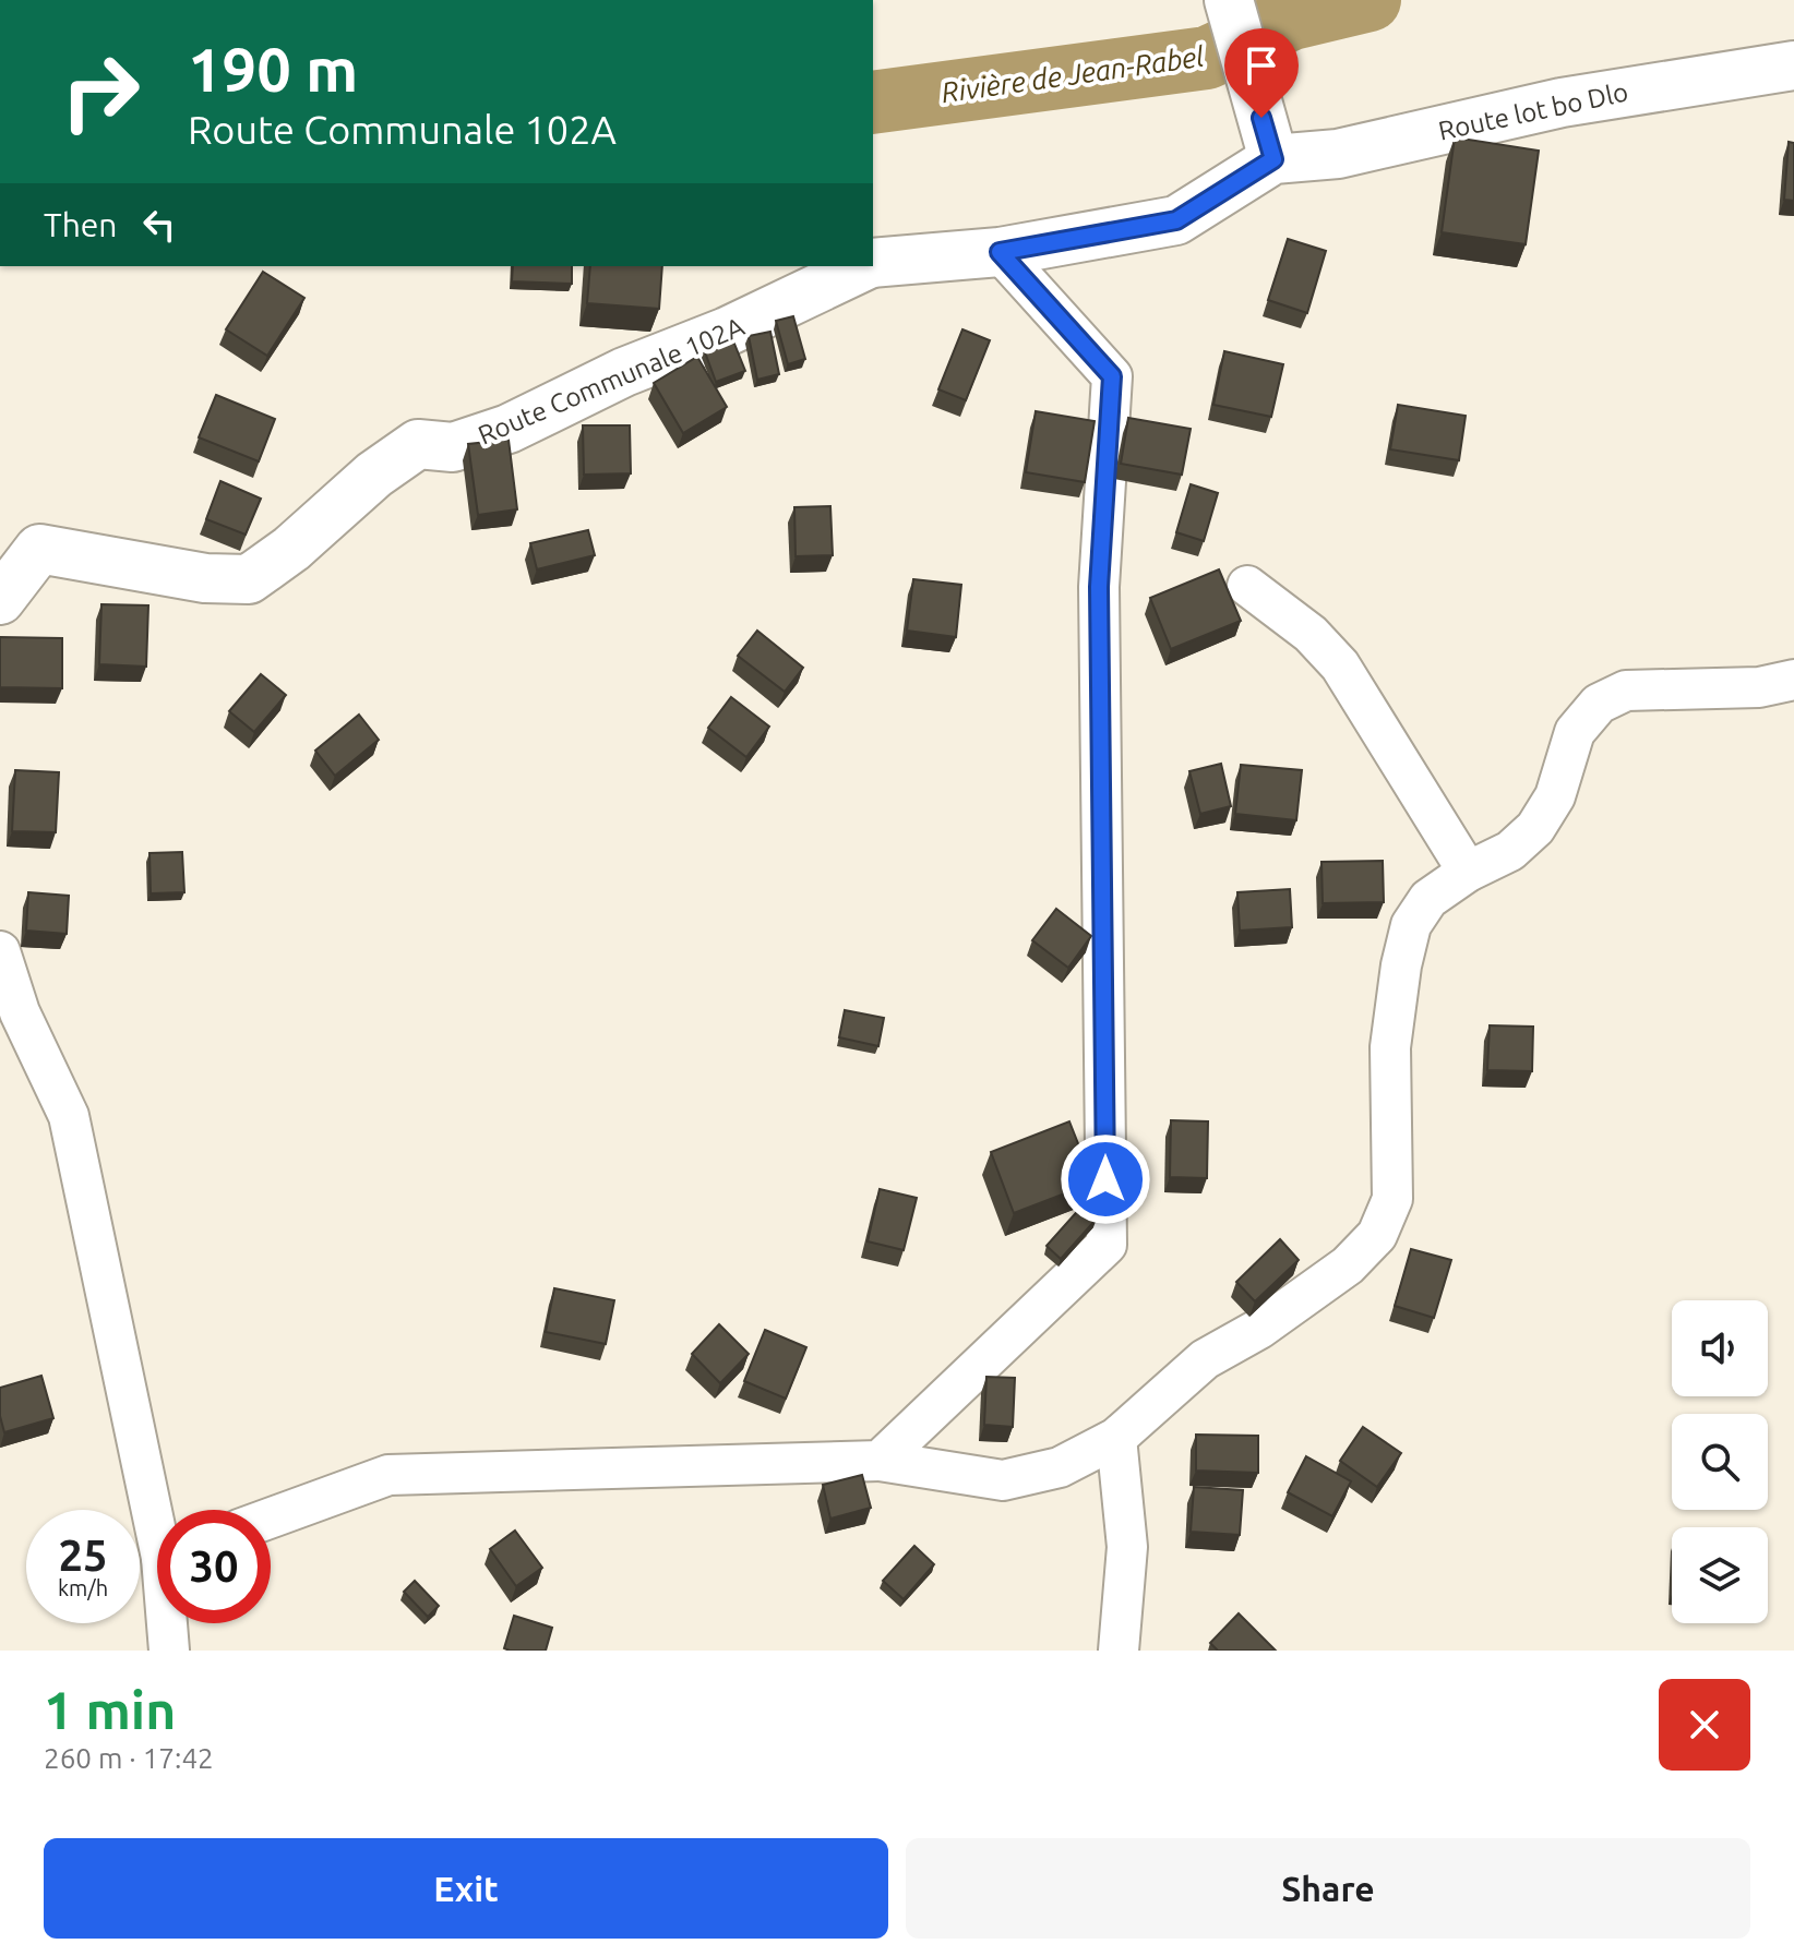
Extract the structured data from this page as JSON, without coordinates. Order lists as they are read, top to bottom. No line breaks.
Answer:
{"streets":{"street":["Route lot bo Dlo","Route Communale 102A"]},"crossings":[["Route lot bo Dlo","Route Communale 102A"]],"water":["Rivière de Jean-Rabel"],"page":{"turn":["190 m","Route Communale 102A"],"then":"Then","speed":"25 km/h","limit":"30","heading":["1 min","260 m · 17:42"],"buttons":["Exit","Share"]}}
